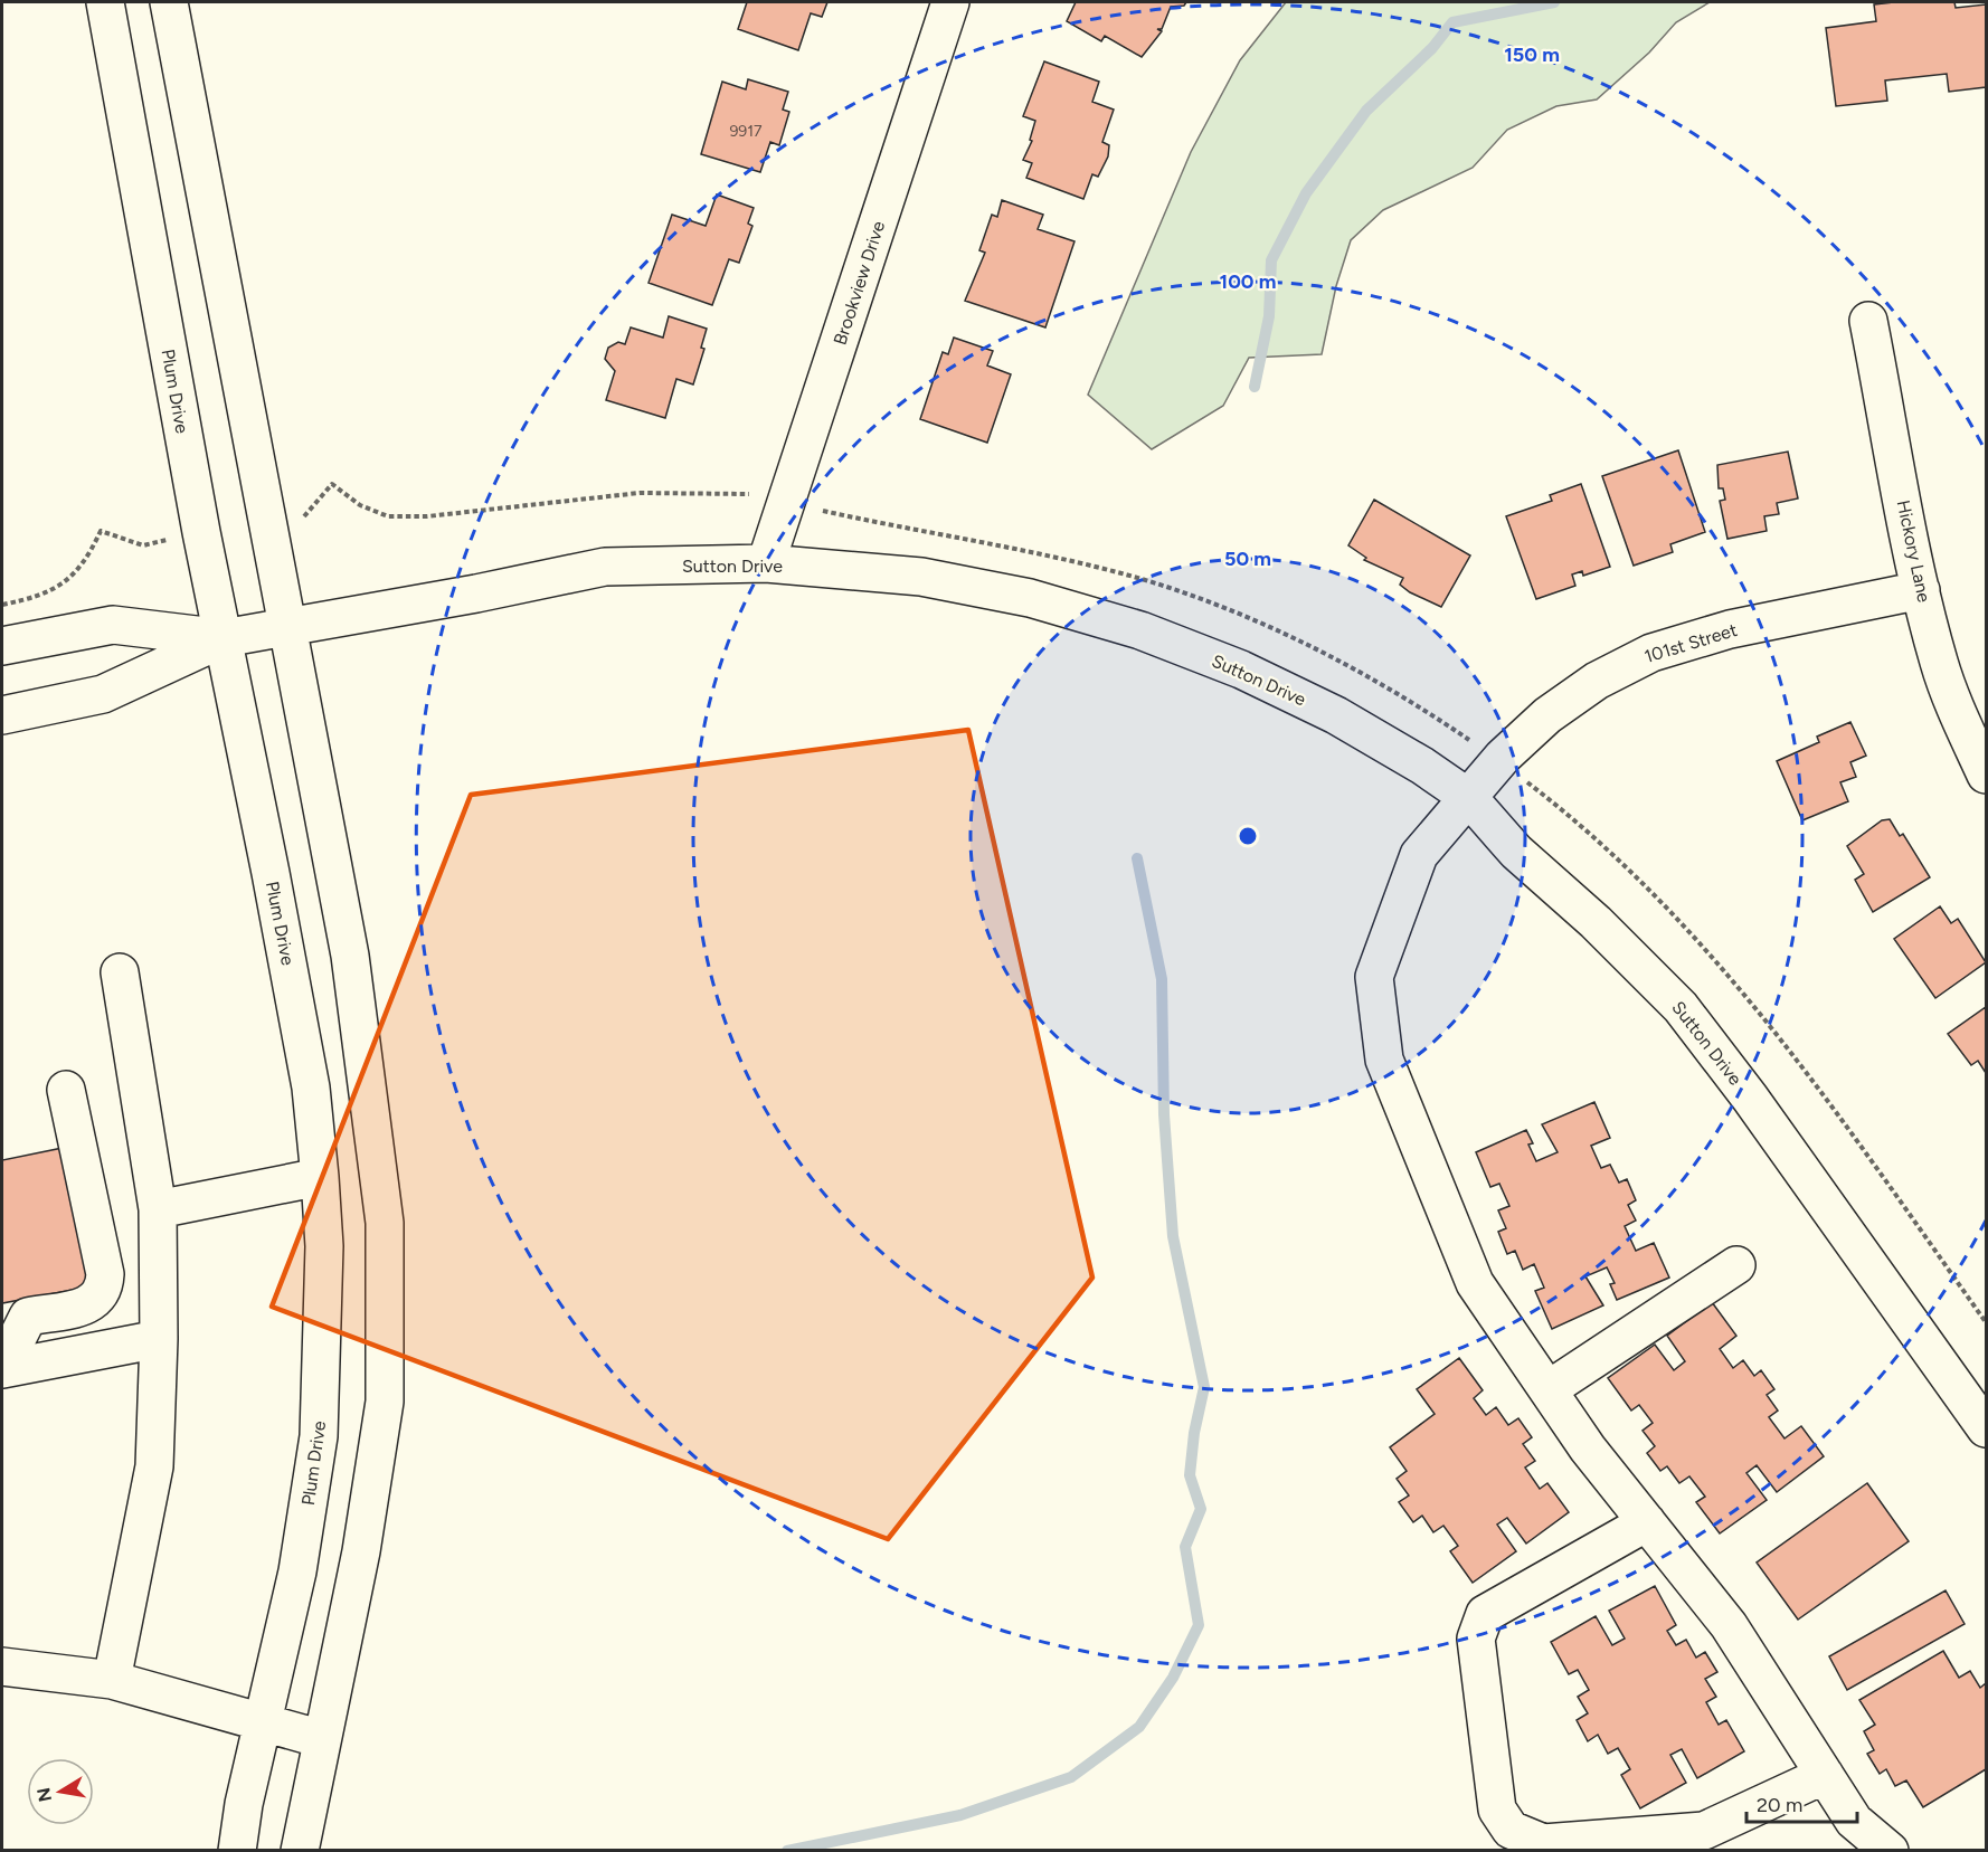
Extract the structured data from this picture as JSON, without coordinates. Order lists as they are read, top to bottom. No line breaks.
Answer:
{"streets":{"street":["Brookview Drive","Plum Drive","Hickory Lane","Sutton Drive","101st Street"]},"crossings":[["Brookview Drive","Sutton Drive"],["Plum Drive","Sutton Drive"],["Hickory Lane","101st Street"],["Sutton Drive","101st Street"]],"house_numbers":["9917"],"scale_bar":"20 m","north":"left","rings":["150 m","100 m","50 m"]}
